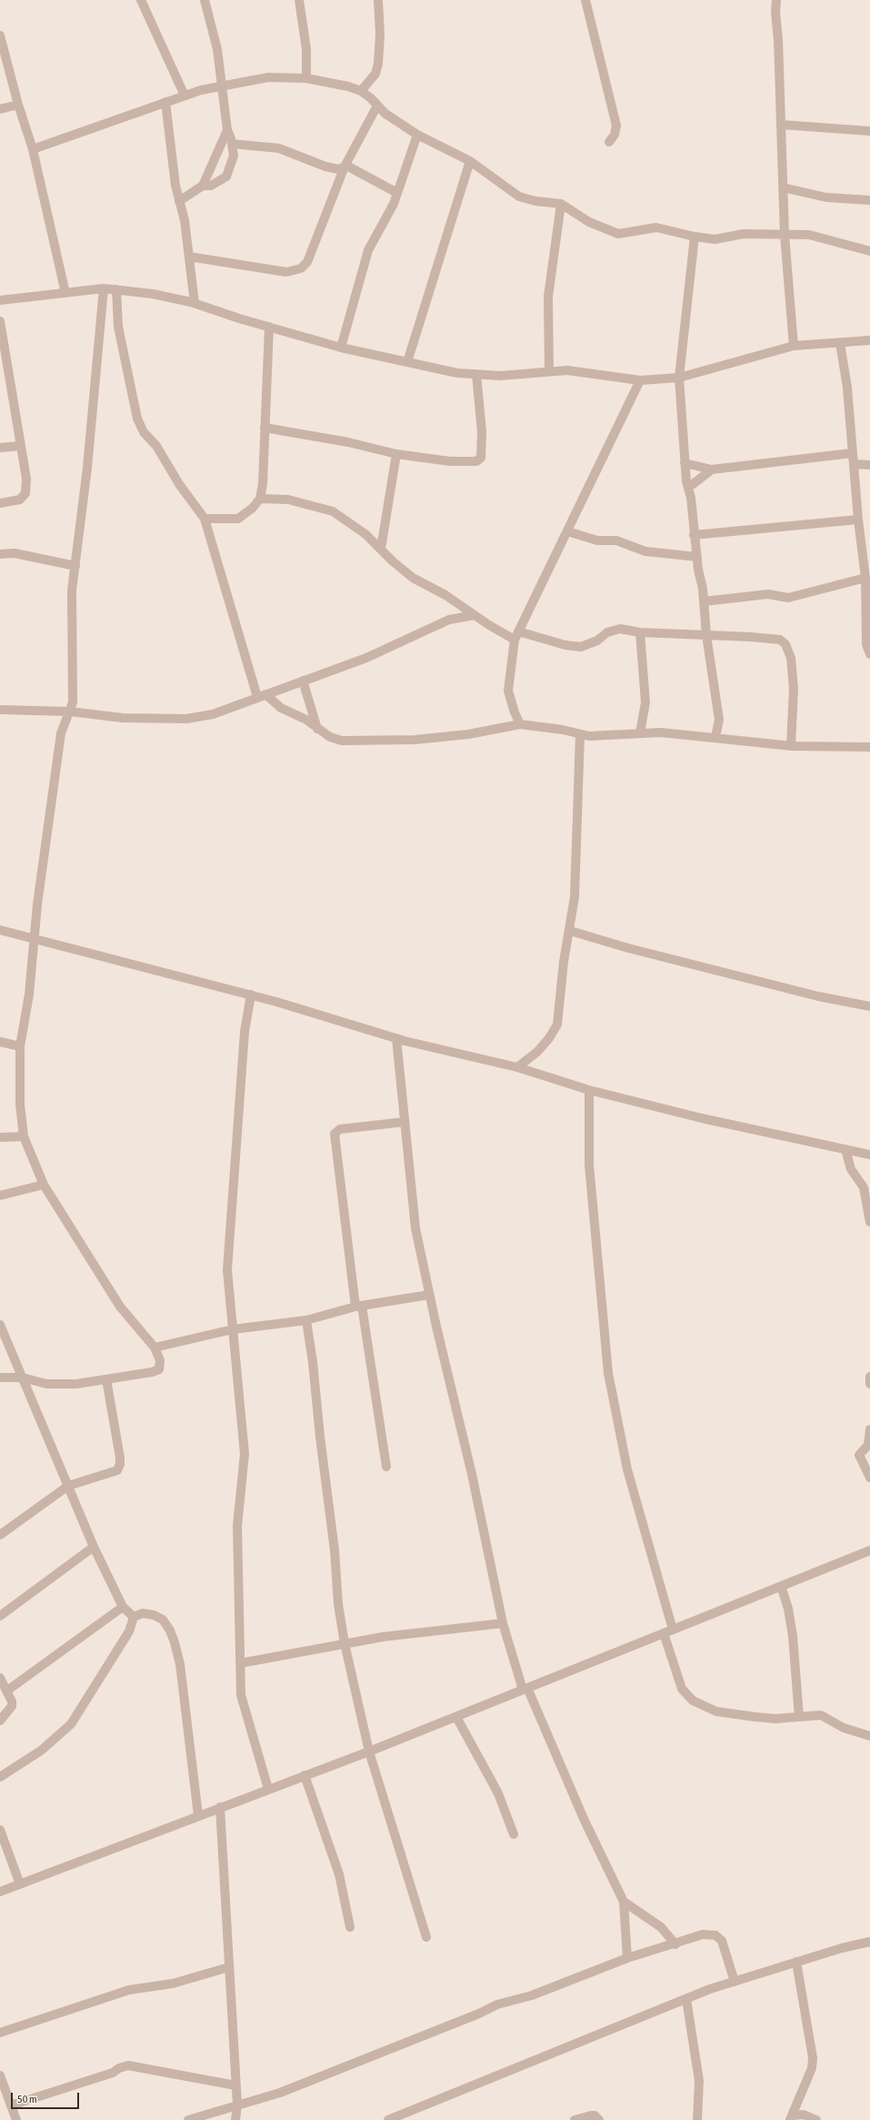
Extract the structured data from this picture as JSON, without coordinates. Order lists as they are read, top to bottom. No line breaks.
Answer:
{"scale_bar":"50 m"}
